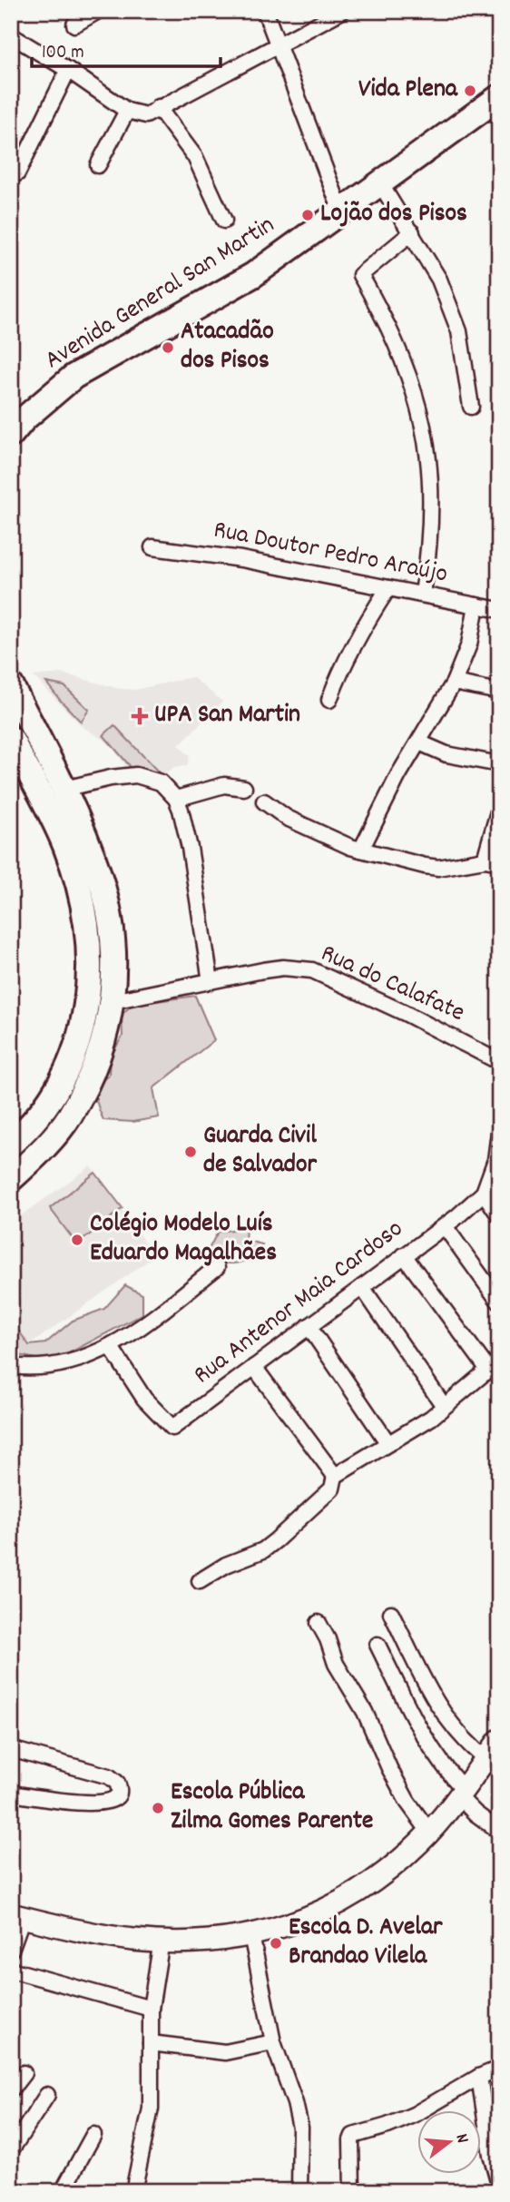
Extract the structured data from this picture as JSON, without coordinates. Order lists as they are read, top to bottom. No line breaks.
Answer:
{"streets":{"main road":["Avenida General San Martin"],"street":["Rua Doutor Pedro Araújo","Rua do Calafate","Rua Antenor Maia Cardoso"]},"places":{"other":["Vida Plena","Lojão dos Pisos","Atacadão dos Pisos","Guarda Civil de Salvador","Colégio Modelo Luís Eduardo Magalhães","Escola Pública Zilma Gomes Parente","Escola D. Avelar Brandao Vilela"],"health":["UPA San Martin"]},"scale_bar":"100 m","north":"right"}
